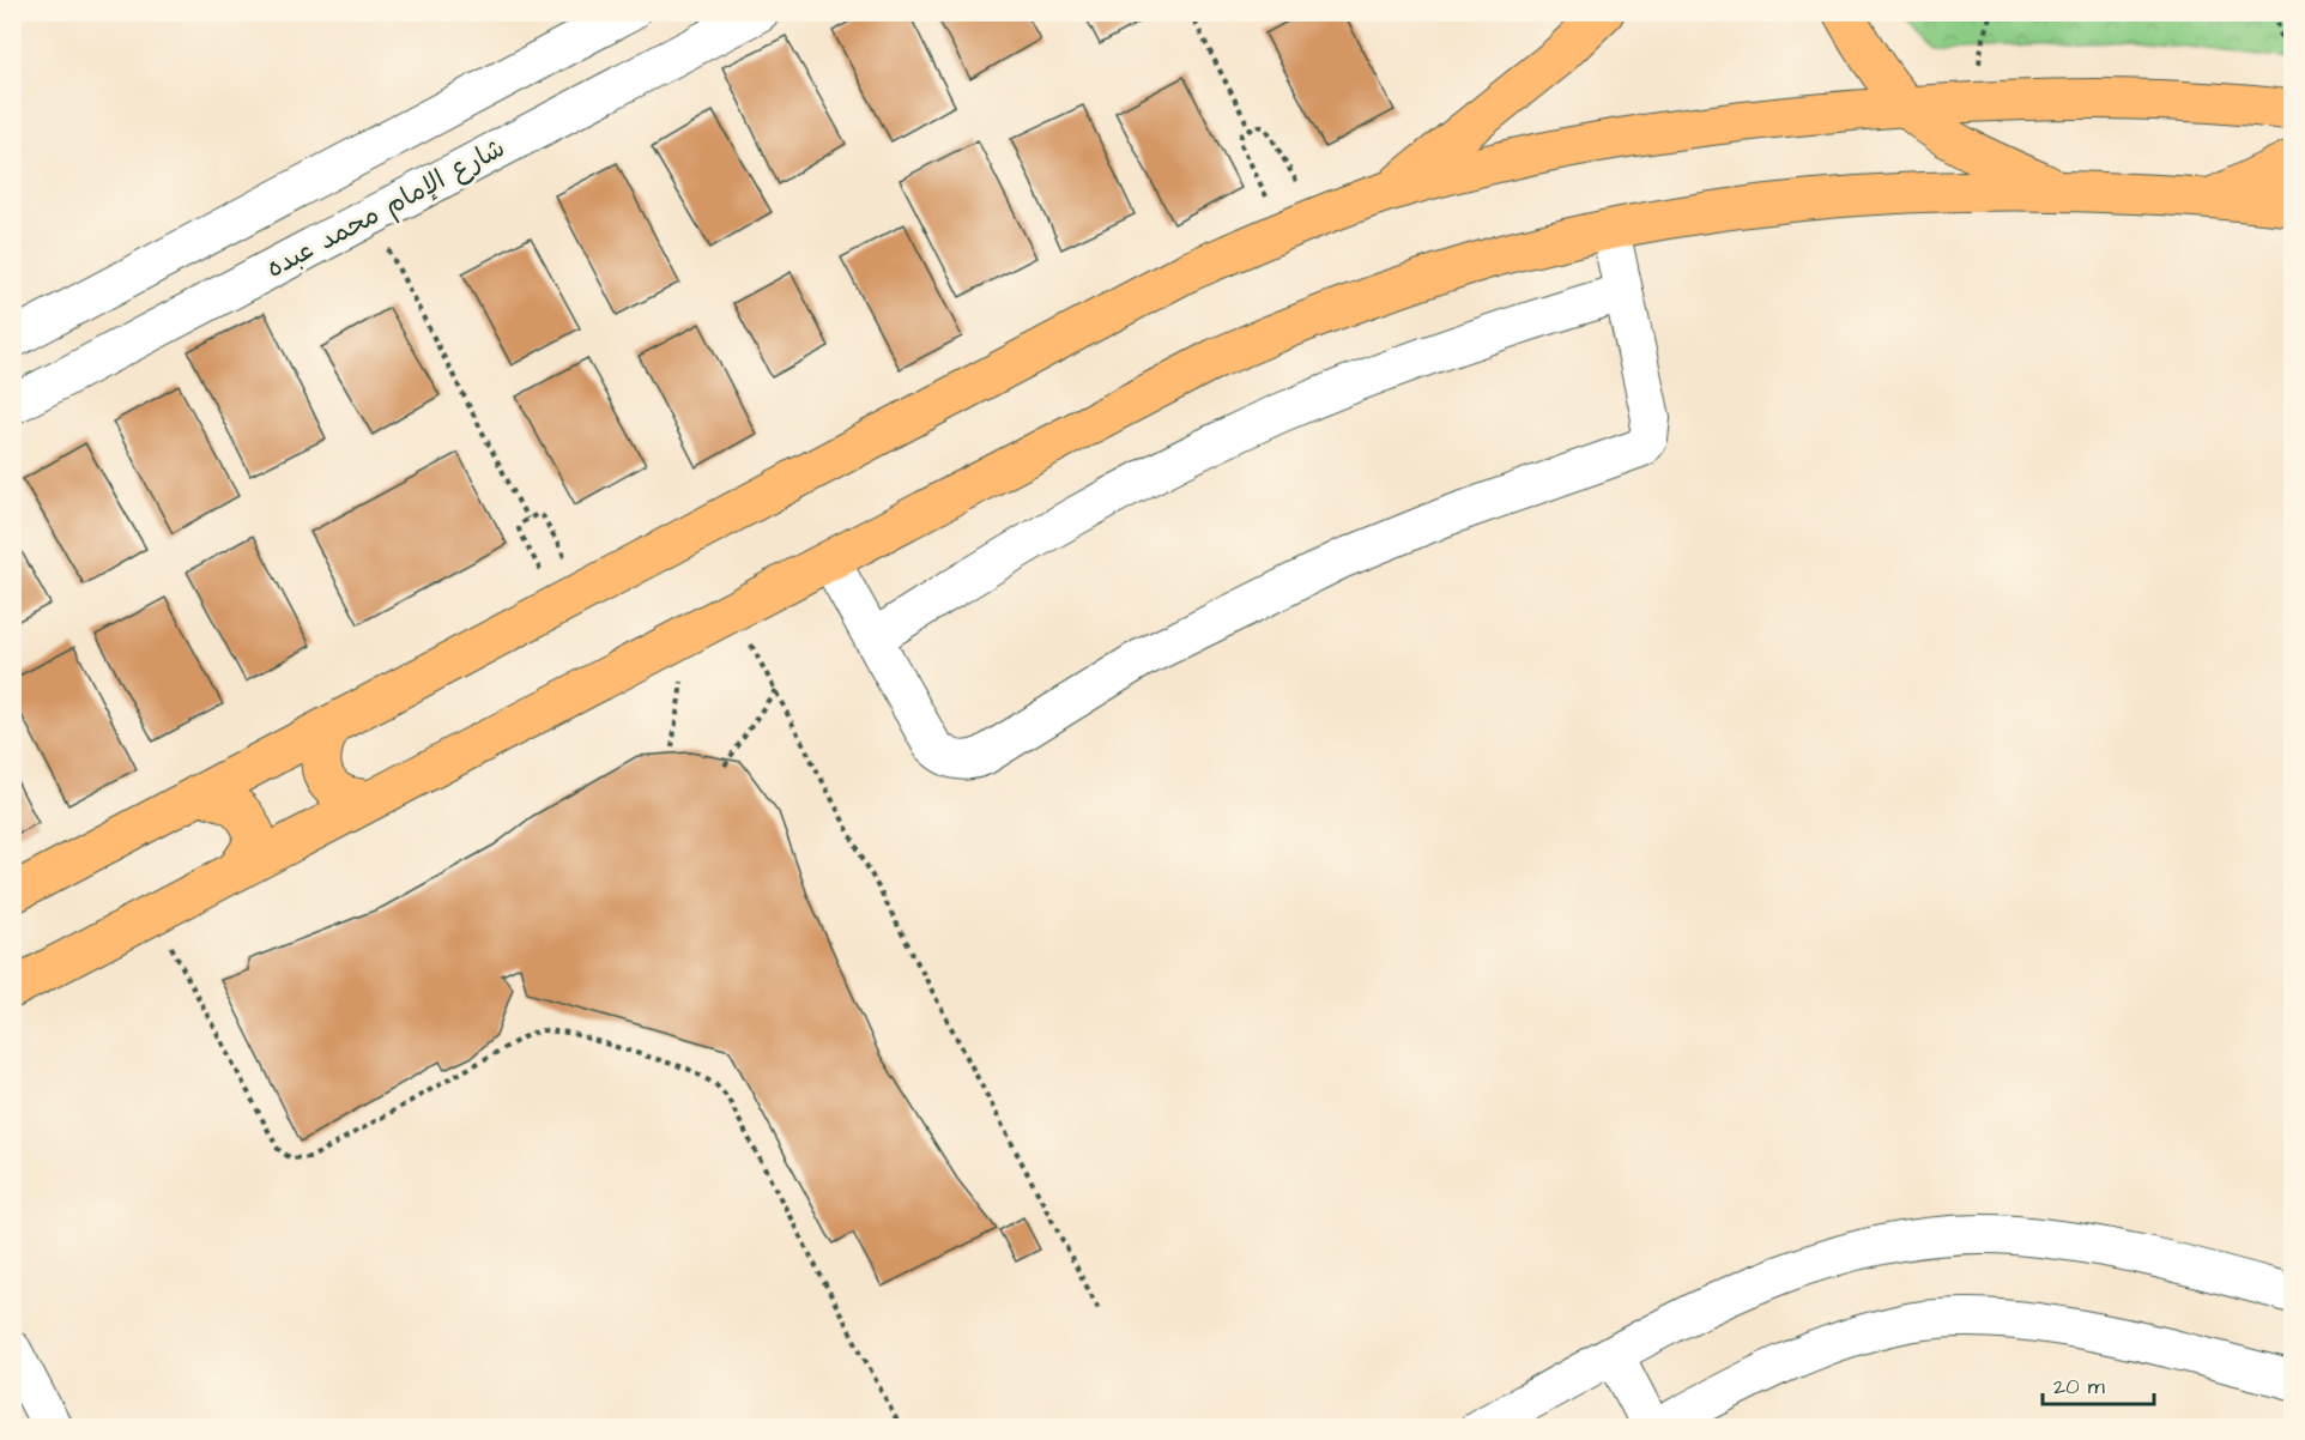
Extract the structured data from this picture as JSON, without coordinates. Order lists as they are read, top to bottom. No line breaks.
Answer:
{"streets":{"street":["شارع الإمام محمد عبده"]},"scale_bar":"20 m"}
